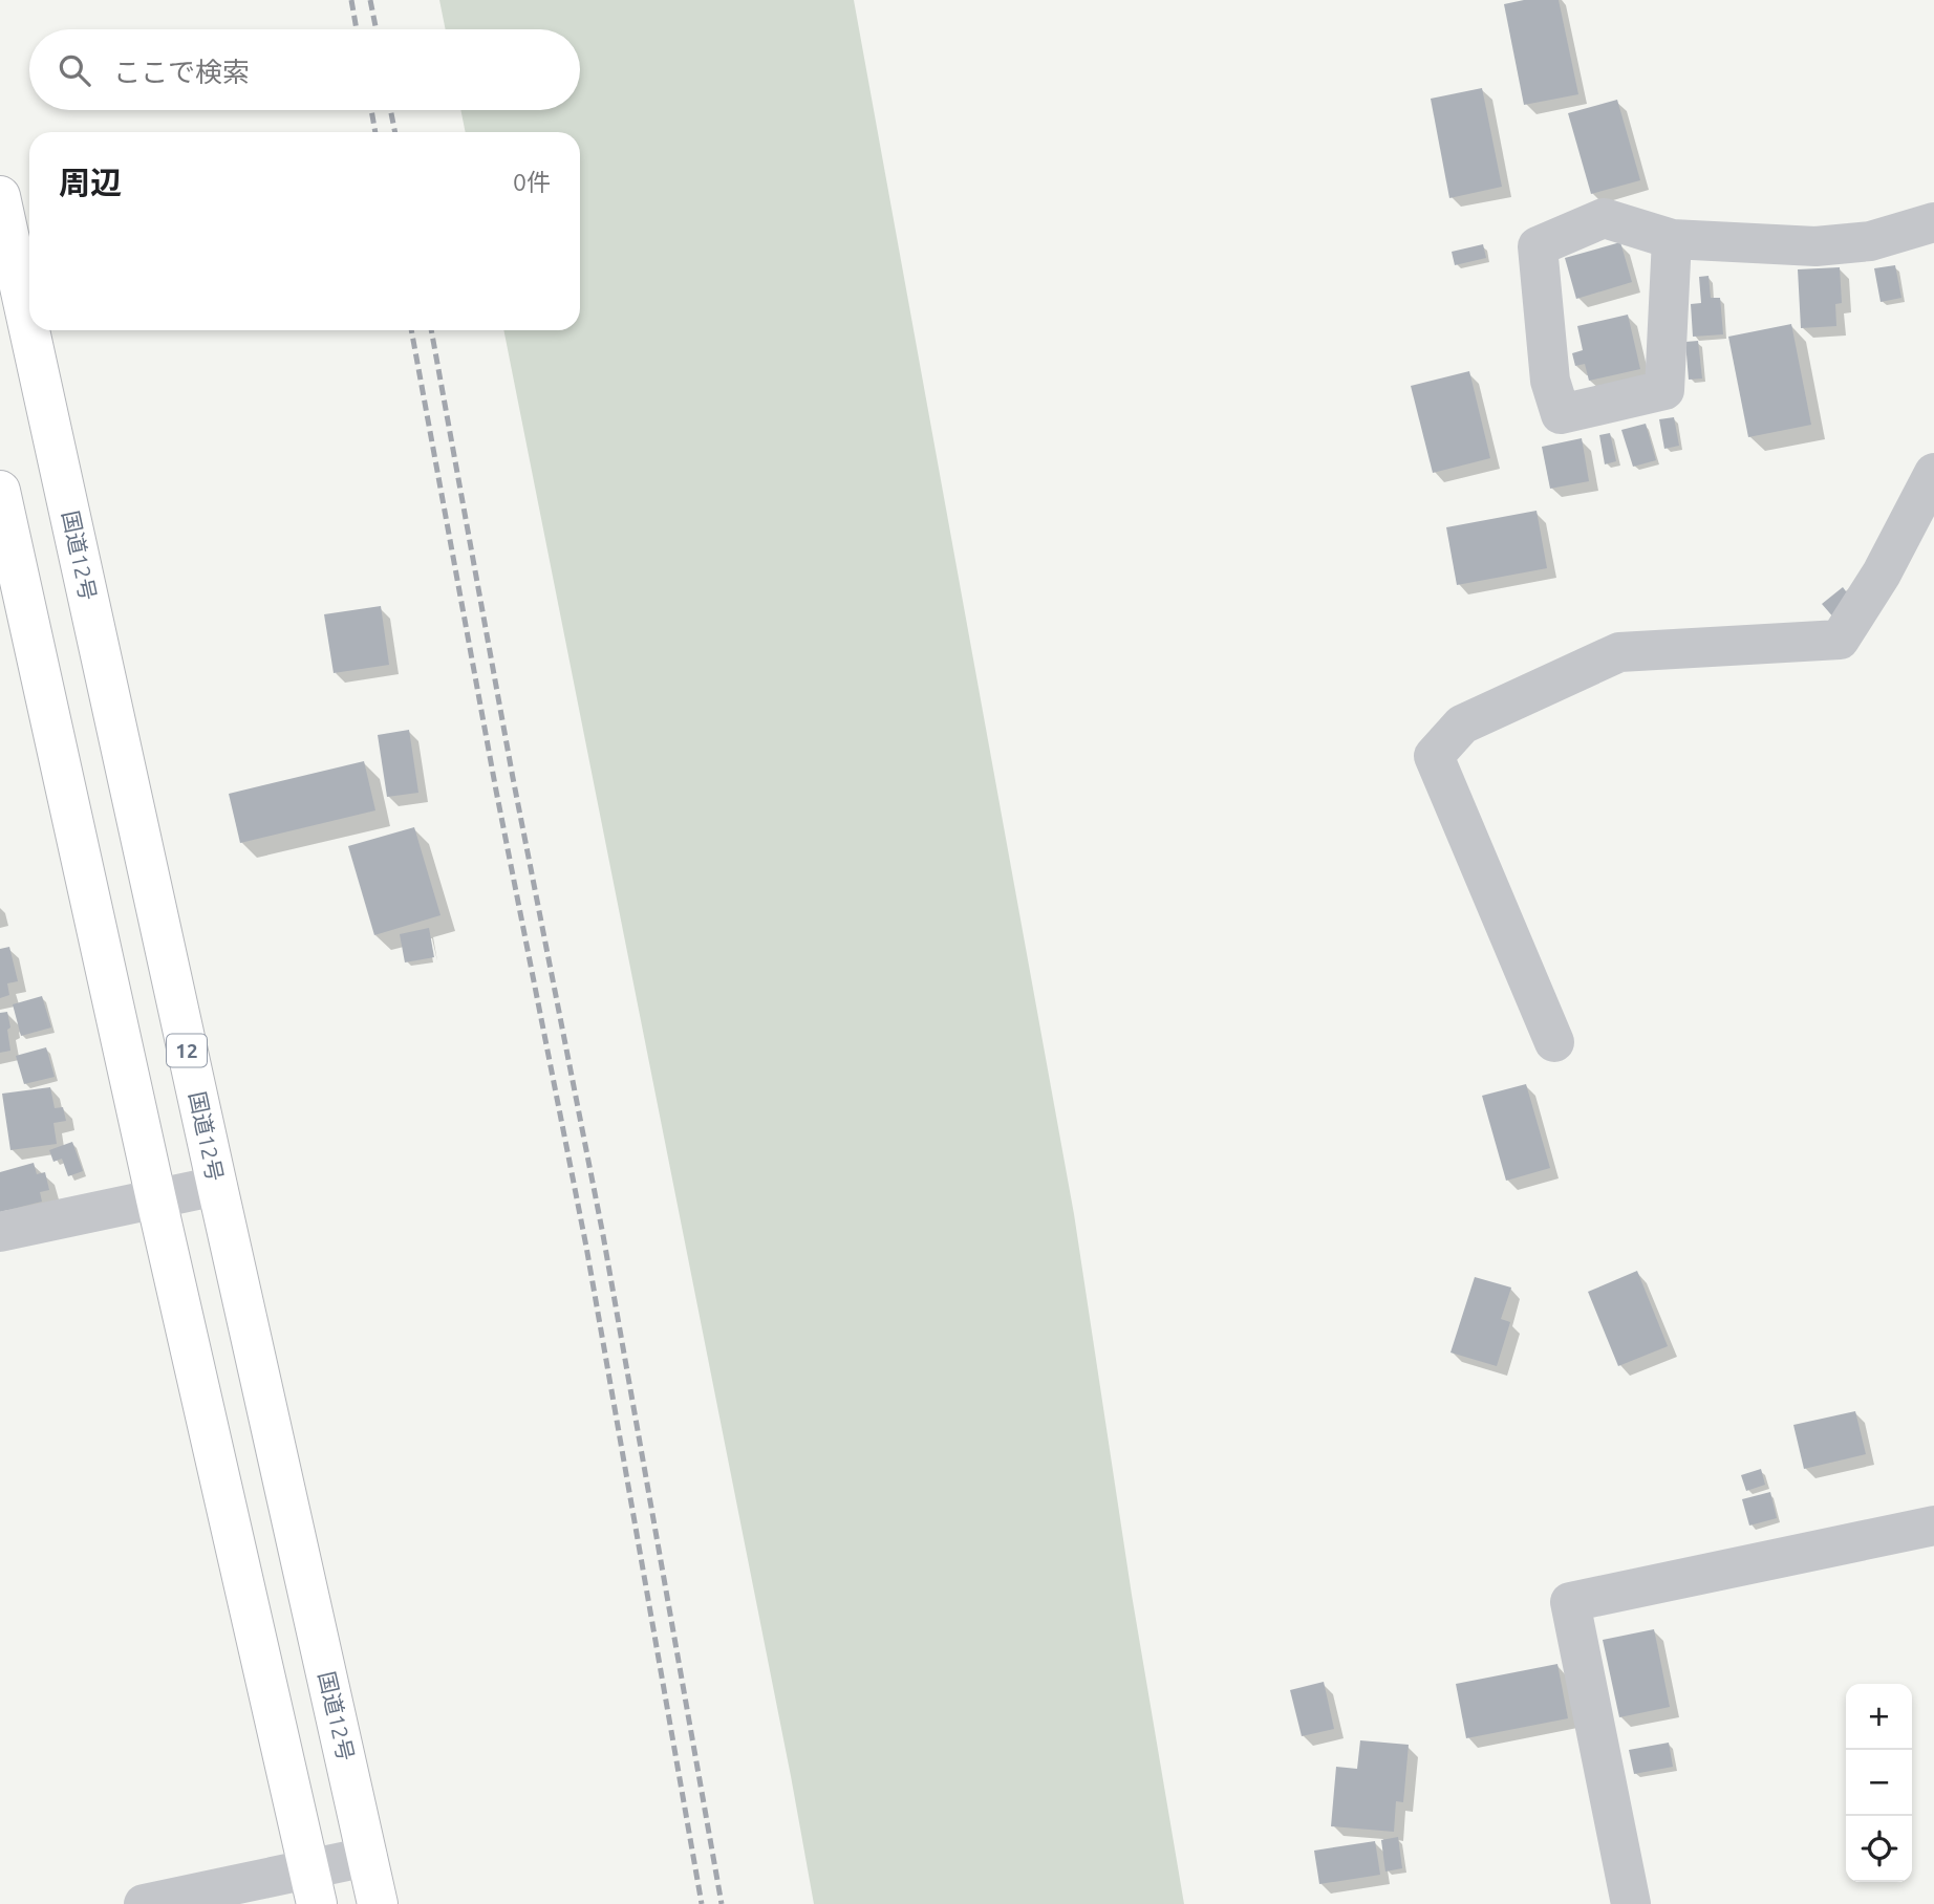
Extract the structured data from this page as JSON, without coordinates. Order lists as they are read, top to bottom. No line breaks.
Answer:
{"streets":{"highway":["国道12号","12"]},"page":{"search":"ここで検索","heading":["周辺","0件"],"map_buttons":["+","−"]}}
